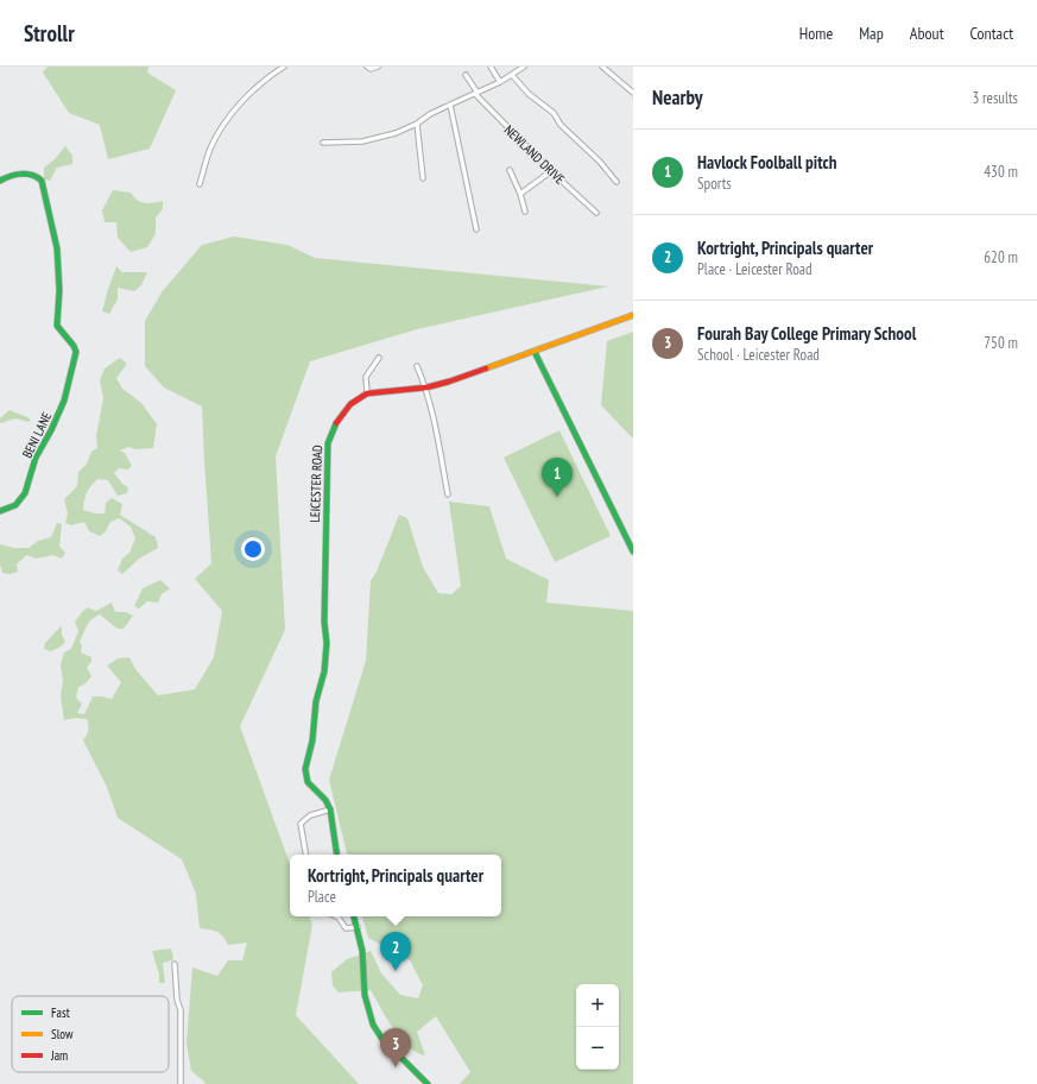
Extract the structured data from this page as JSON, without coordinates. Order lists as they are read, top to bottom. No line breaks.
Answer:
{"streets":{"street":["NEWLAND DRIVE","BENI LANE","LEICESTER ROAD"]},"legend":["Fast","Slow","Jam"],"page":{"header":"Strollr","nav":["Home","Map","About","Contact"],"heading":["Nearby","3 results"],"list":[{"mark":"1","name":"Havlock Foolball pitch","note":"Sports","value":"430 m"},{"mark":"2","name":"Kortright, Principals quarter","note":"Place · Leicester Road","value":"620 m"},{"mark":"3","name":"Fourah Bay College Primary School","note":"School · Leicester Road","value":"750 m"}],"pins":["1","2","3"],"popup":["Kortright, Principals quarter","Place"],"map_buttons":["+","−"]}}
